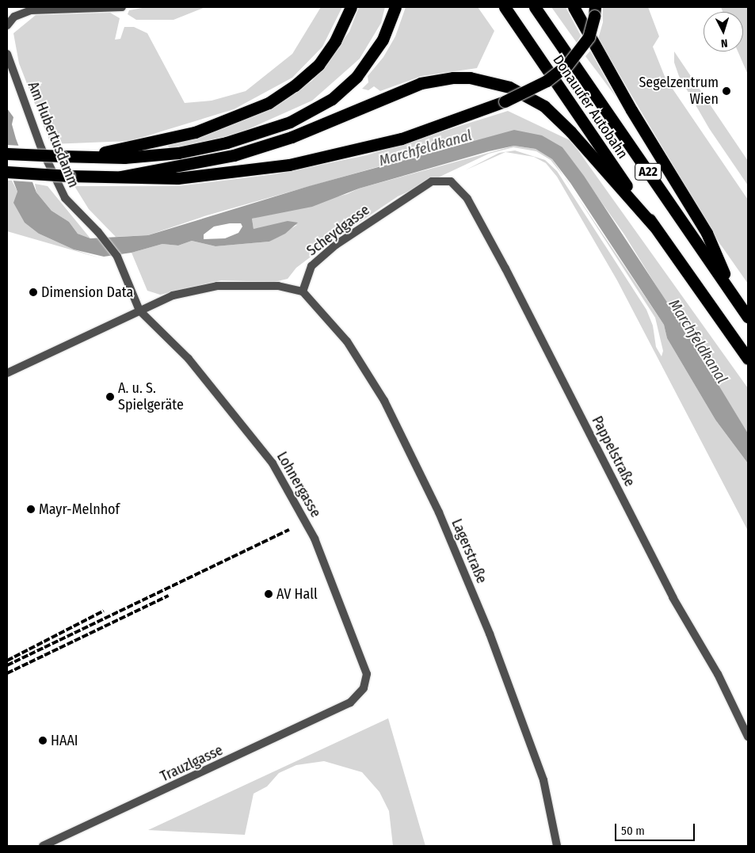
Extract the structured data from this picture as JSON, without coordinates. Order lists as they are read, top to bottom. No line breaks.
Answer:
{"streets":{"highway":["Donauufer Autobahn","A22"],"street":["Am Hubertusdamm","Scheydgasse","Pappelstraße","Lohnergasse","Lagerstraße","Trauzlgasse"]},"crossings":[["Am Hubertusdamm","Lohnergasse"],["Scheydgasse","Pappelstraße"],["Scheydgasse","Lagerstraße"],["Lohnergasse","Trauzlgasse"]],"water":["Marchfeldkanal"],"places":["Segelzentrum Wien","Dimension Data","A. u. S. Spielgeräte","Mayr-Melnhof","AV Hall","HAAI"],"scale_bar":"50 m","north":"bottom"}
